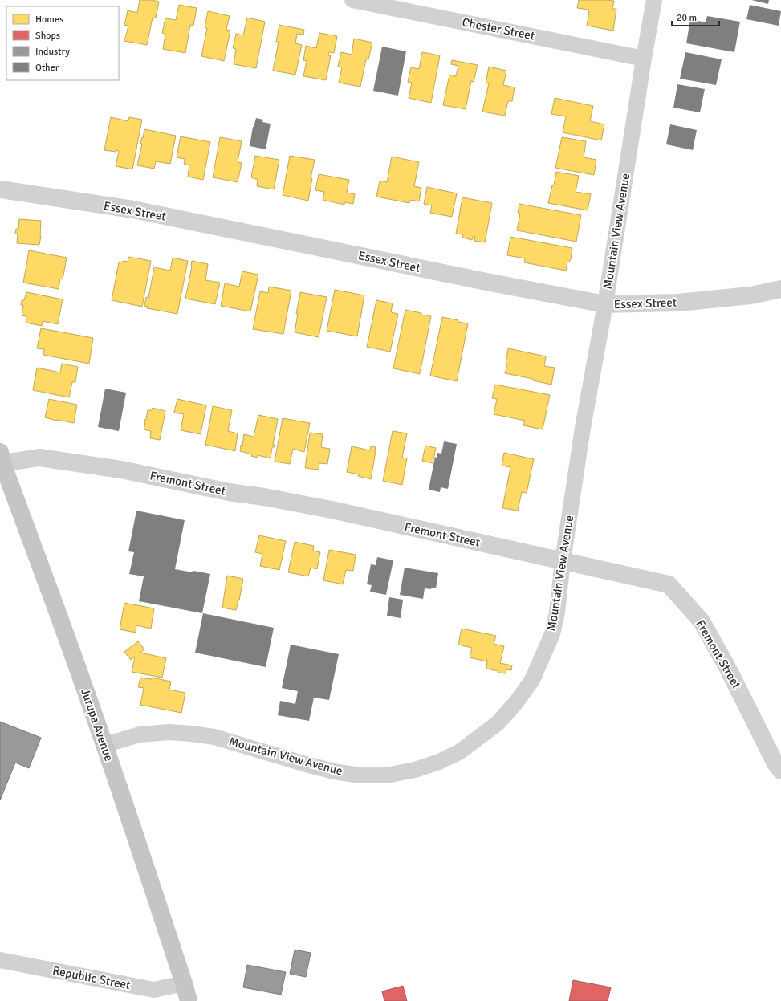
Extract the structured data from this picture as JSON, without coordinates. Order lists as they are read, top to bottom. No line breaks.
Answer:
{"streets":{"main road":["Jurupa Avenue"],"street":["Chester Street","Essex Street","Mountain View Avenue","Fremont Street","Republic Street"]},"crossings":[["Chester Street","Mountain View Avenue"],["Essex Street","Mountain View Avenue"],["Mountain View Avenue","Fremont Street"],["Mountain View Avenue","Jurupa Avenue"],["Fremont Street","Jurupa Avenue"],["Jurupa Avenue","Republic Street"]],"legend":["Homes","Shops","Industry","Other"],"scale_bar":"20 m"}
